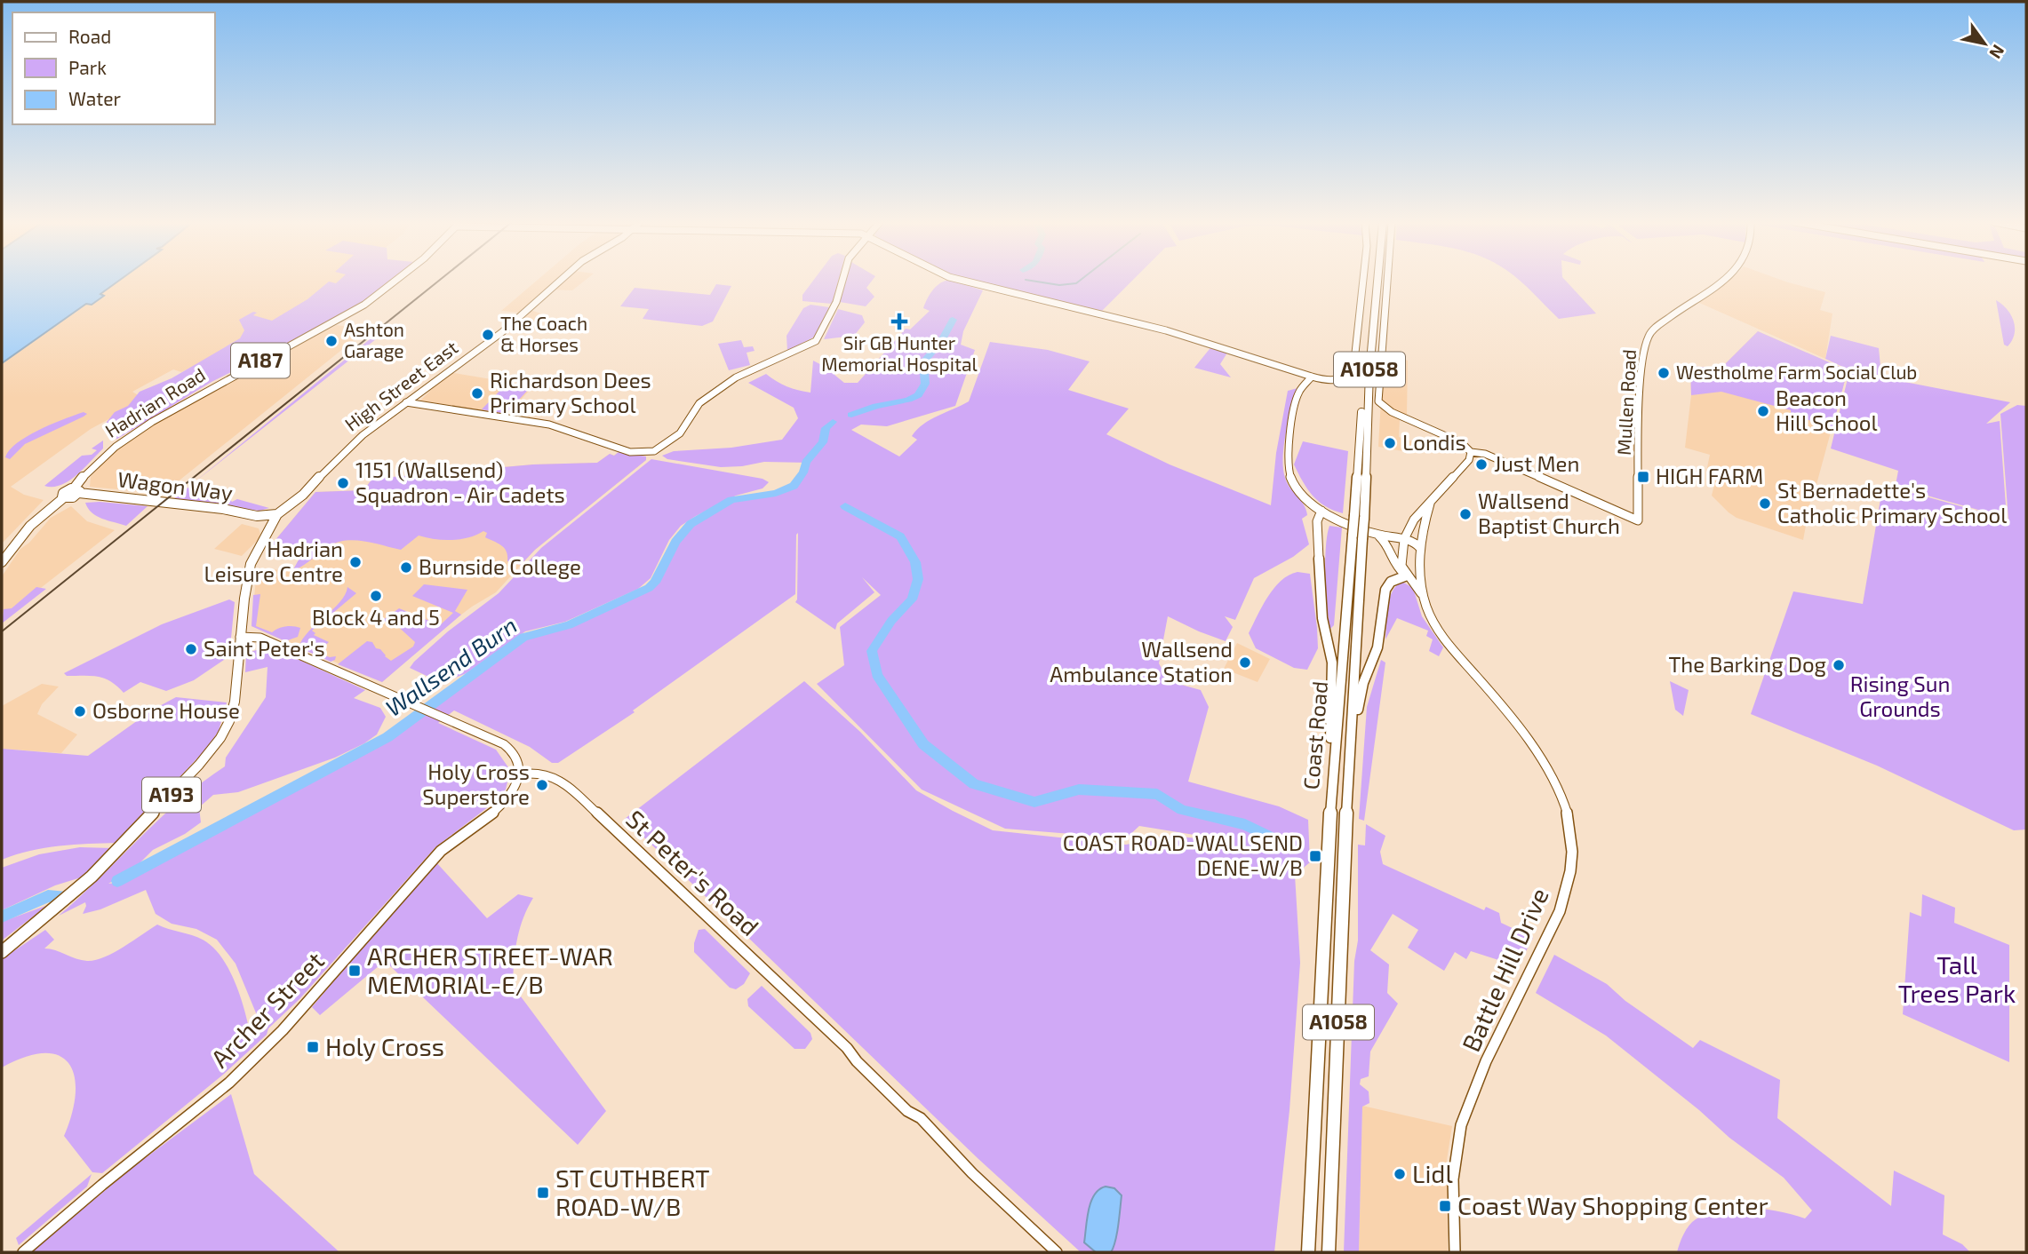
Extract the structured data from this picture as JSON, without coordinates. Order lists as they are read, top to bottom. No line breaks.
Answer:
{"streets":{"highway":["A1058","Coast Road"],"main road":["A187","High Street East","Hadrian Road","Wagon Way","A193"],"street":["Mullen Road","St Peter's Road","Battle Hill Drive","Archer Street"]},"crossings":[["High Street East","Wagon Way"],["High Street East","A193"],["Mullen Road","Battle Hill Drive"],["Hadrian Road","Wagon Way"],["Wagon Way","A193"],["St Peter's Road","Archer Street"]],"water":["Wallsend Burn"],"parks":["Rising Sun Grounds","Tall Trees Park"],"places":{"health":["Sir GB Hunter Memorial Hospital"],"other":["The Coach & Horses","Ashton Garage","Westholme Farm Social Club","Richardson Dees Primary School","Beacon Hill School","Londis","Just Men","1151 (Wallsend) Squadron - Air Cadets","St Bernadette's Catholic Primary School","Wallsend Baptist Church","Hadrian Leisure Centre","Burnside College","Block 4 and 5","Saint Peter's","Wallsend Ambulance Station","The Barking Dog","Osborne House","Holy Cross Superstore","Lidl"],"transit":["HIGH FARM","COAST ROAD-WALLSEND DENE-W/B","ARCHER STREET-WAR MEMORIAL-E/B","Holy Cross","ST CUTHBERT ROAD-W/B","Coast Way Shopping Center"]},"legend":["Road","Park","Water"],"north":"bottom right"}
